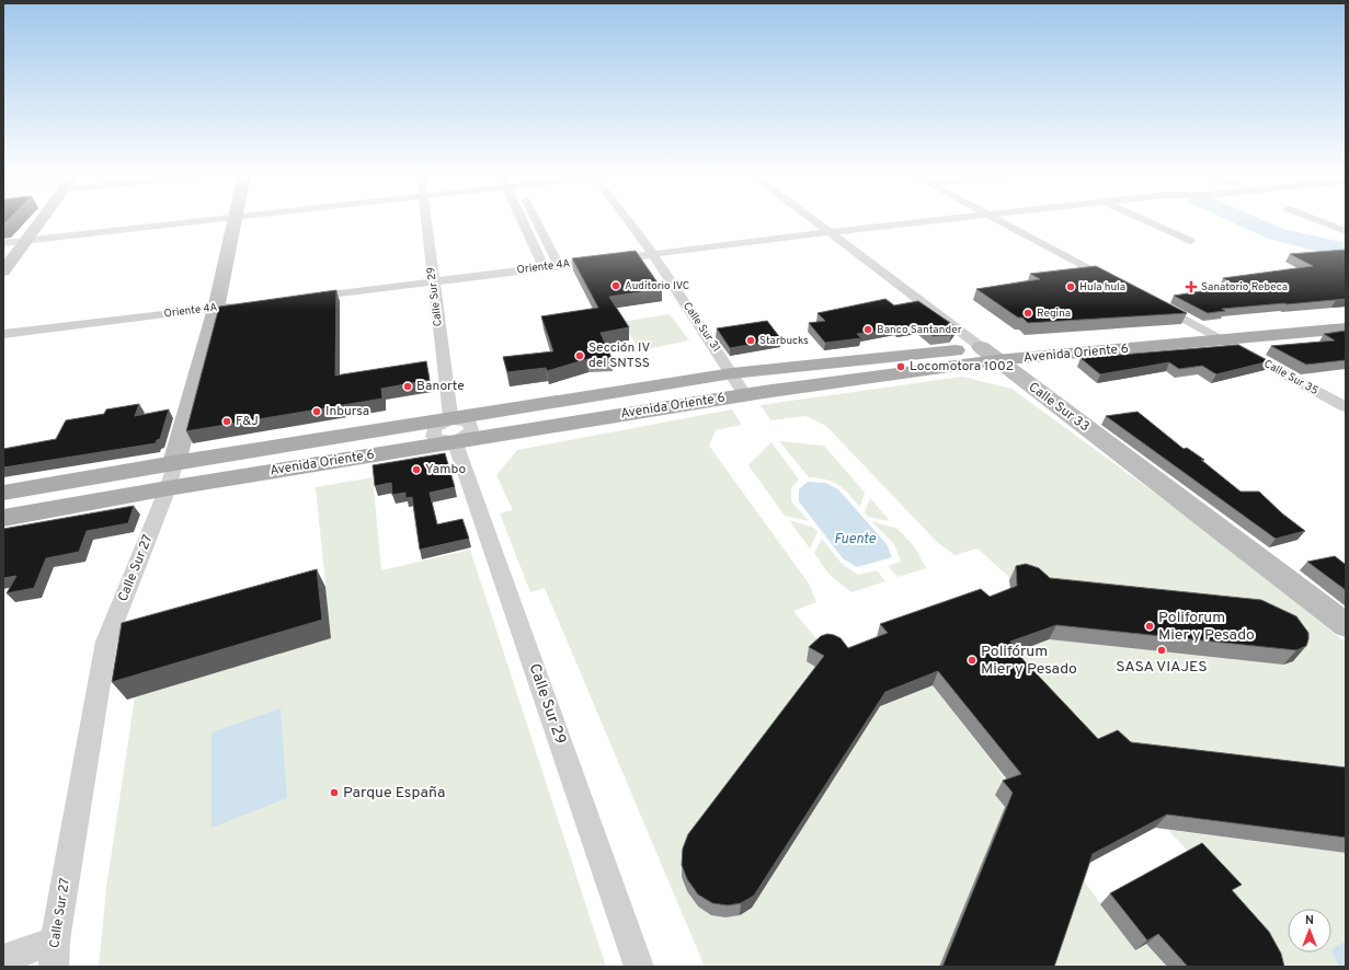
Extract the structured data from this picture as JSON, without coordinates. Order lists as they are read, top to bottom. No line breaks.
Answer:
{"streets":{"main road":["Avenida Oriente 6"],"street":["Oriente 4A","Calle Sur 29","Calle Sur 31","Calle Sur 35","Calle Sur 33","Calle Sur 27"]},"crossings":[["Oriente 4A","Calle Sur 29"],["Oriente 4A","Calle Sur 31"],["Oriente 4A","Calle Sur 33"],["Oriente 4A","Calle Sur 27"],["Calle Sur 29","Avenida Oriente 6"],["Calle Sur 31","Avenida Oriente 6"],["Avenida Oriente 6","Calle Sur 35"],["Avenida Oriente 6","Calle Sur 33"],["Avenida Oriente 6","Calle Sur 27"]],"water":["Fuente"],"places":{"other":["Auditorio IVC","Hula hula","Regina","Banco Santander","Starbucks","Sección IV del SNTSS","Locomotora 1002","Banorte","Inbursa","F&J","Yambo","Poliforum Mier y Pesado","SASA VIAJES","Polifórum Mier y Pesado","Parque España"],"health":["Sanatorio Rebeca"]},"north":"top"}
